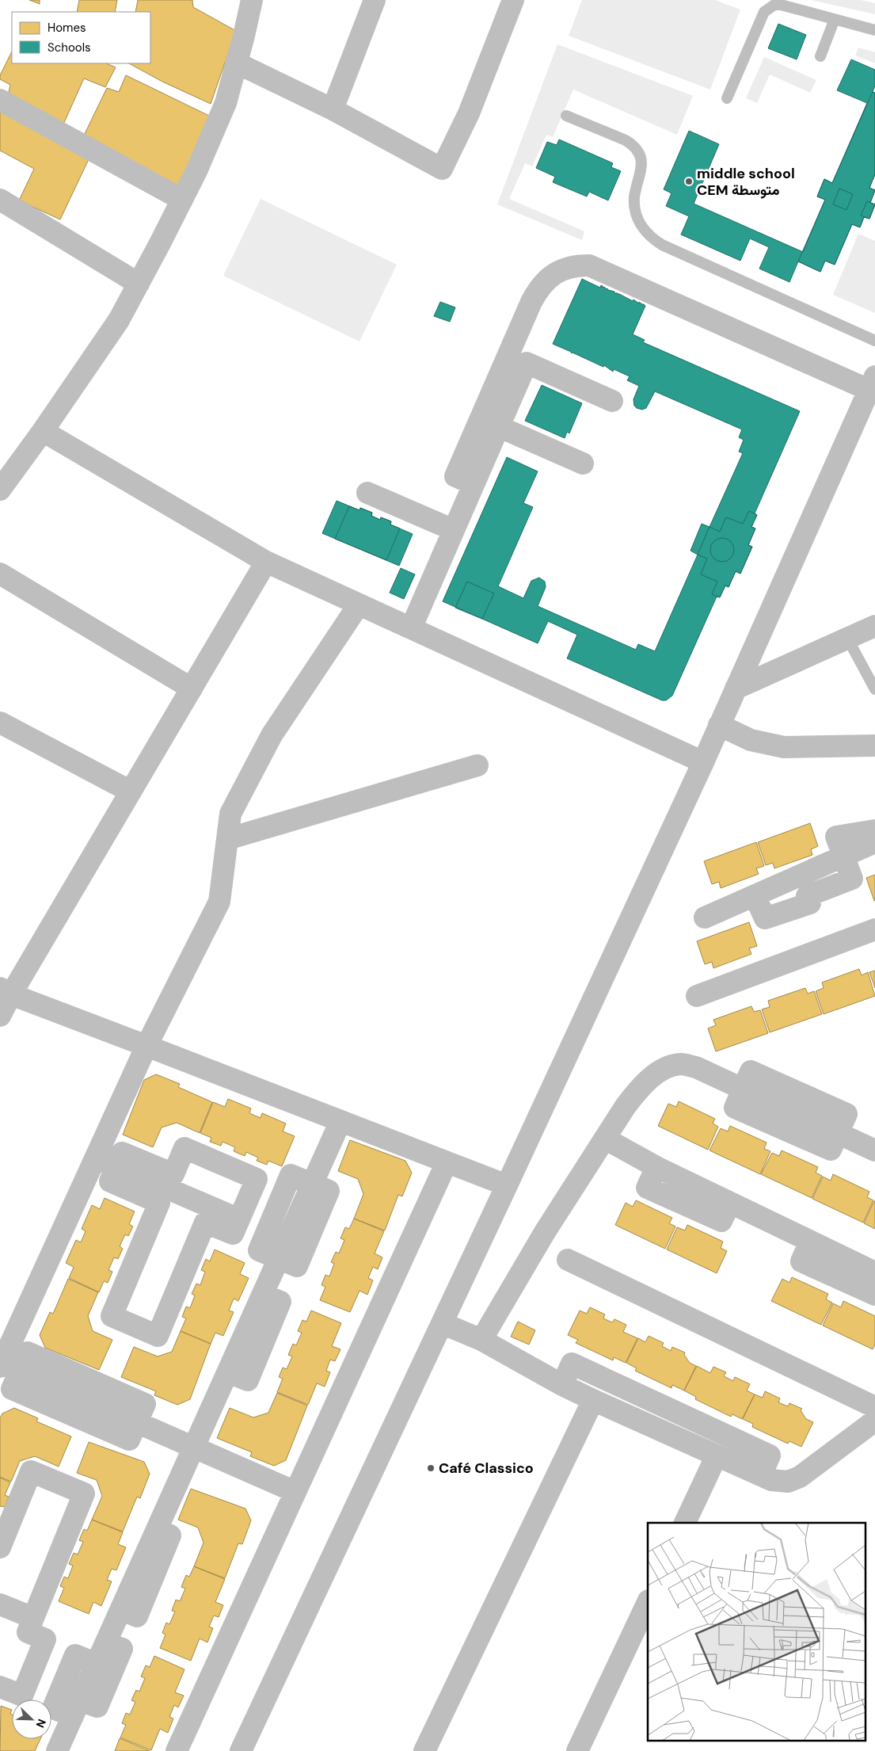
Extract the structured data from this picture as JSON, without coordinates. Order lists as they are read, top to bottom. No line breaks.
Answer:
{"places":["middle school CEM متوسطة","Café Classico"],"legend":["Homes","Schools"],"north":"bottom right"}
